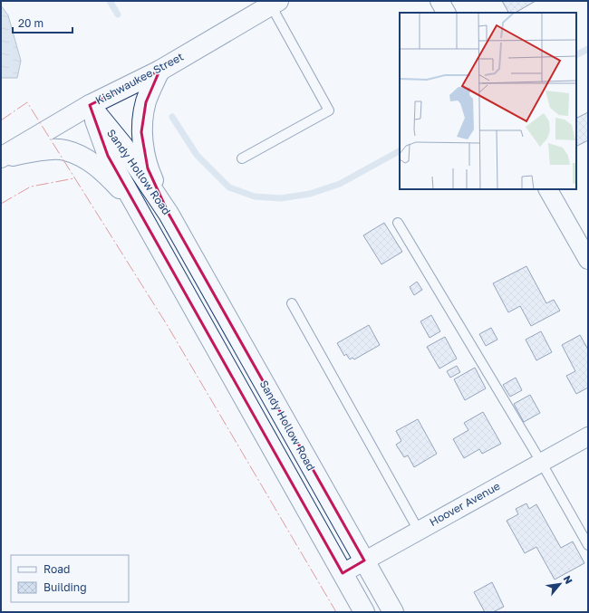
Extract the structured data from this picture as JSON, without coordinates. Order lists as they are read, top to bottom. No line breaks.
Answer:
{"streets":{"street":["Kishwaukee Street","Sandy Hollow Road","Hoover Avenue"]},"crossings":[["Kishwaukee Street","Sandy Hollow Road"],["Sandy Hollow Road","Hoover Avenue"]],"legend":["Road","Building"],"scale_bar":"20 m","north":"top right"}
